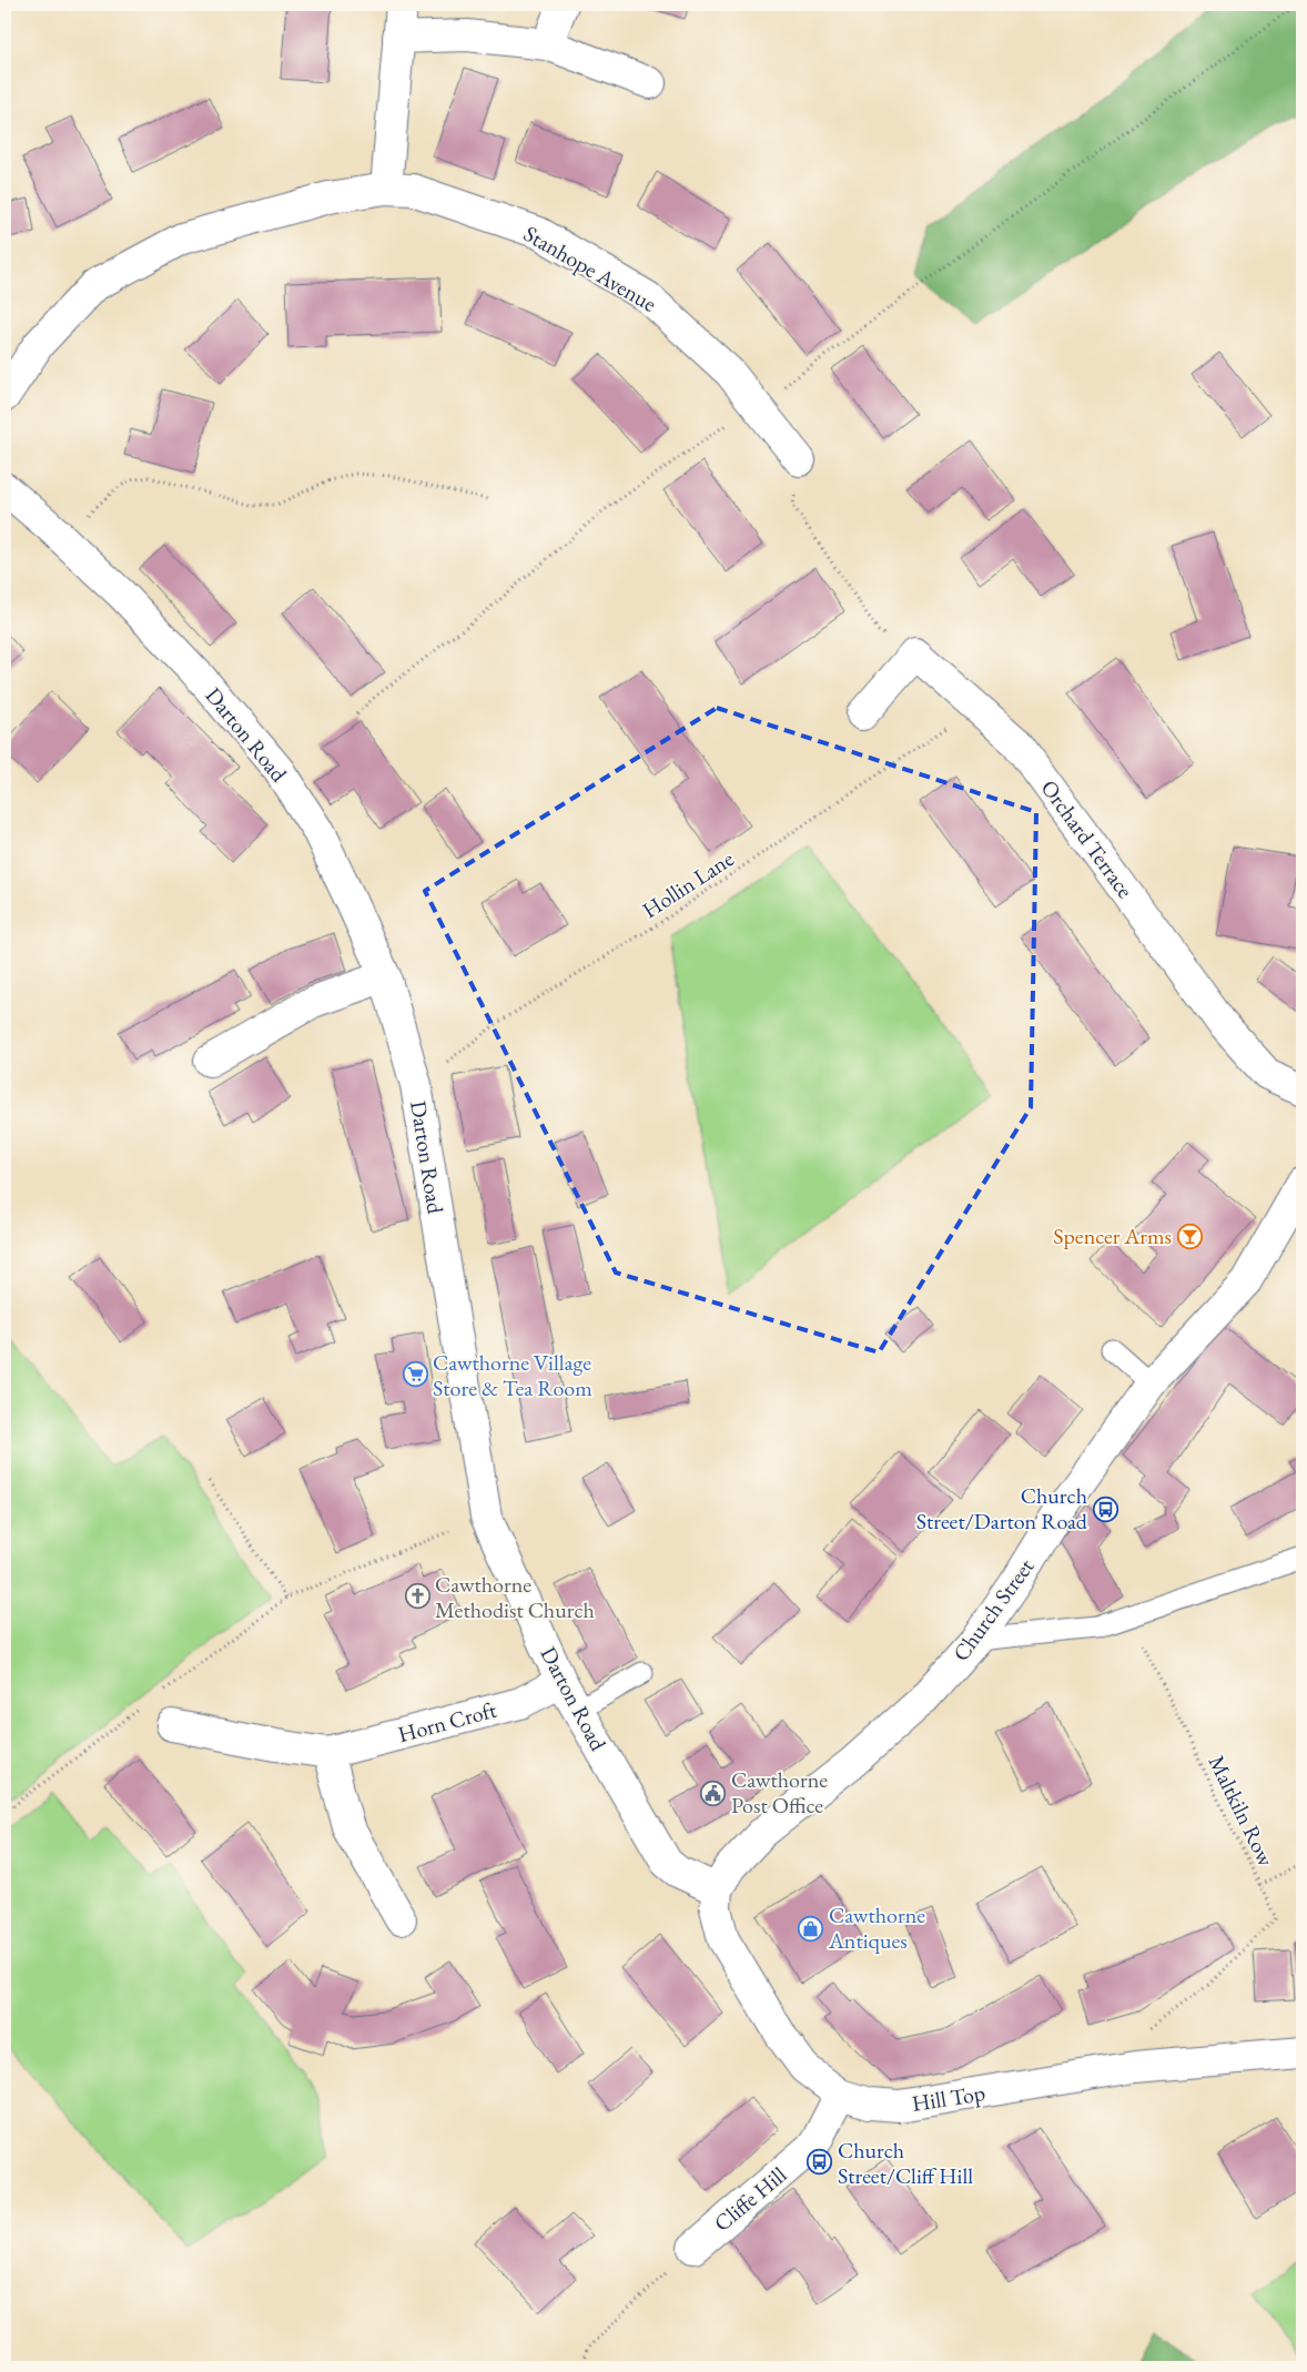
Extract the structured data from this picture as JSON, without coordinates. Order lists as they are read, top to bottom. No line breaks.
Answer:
{"streets":{"street":["Stanhope Avenue","Darton Road","Orchard Terrace","Church Street","Horn Croft","Hill Top","Cliffe Hill"],"path":["Hollin Lane","Maltkiln Row"]},"crossings":[["Darton Road","Hollin Lane"],["Darton Road","Church Street"],["Darton Road","Horn Croft"],["Darton Road","Hill Top"],["Orchard Terrace","Hollin Lane"],["Church Street","Hill Top"],["Hill Top","Cliffe Hill"]],"places":{"bar":["Spencer Arms"],"supermarket":["Cawthorne Village Store & Tea Room"],"bus stop":["Church Street/Darton Road","Church Street/Cliff Hill"],"church":["Cawthorne Methodist Church"],"public building":["Cawthorne Post Office"],"shop":["Cawthorne Antiques"]}}
